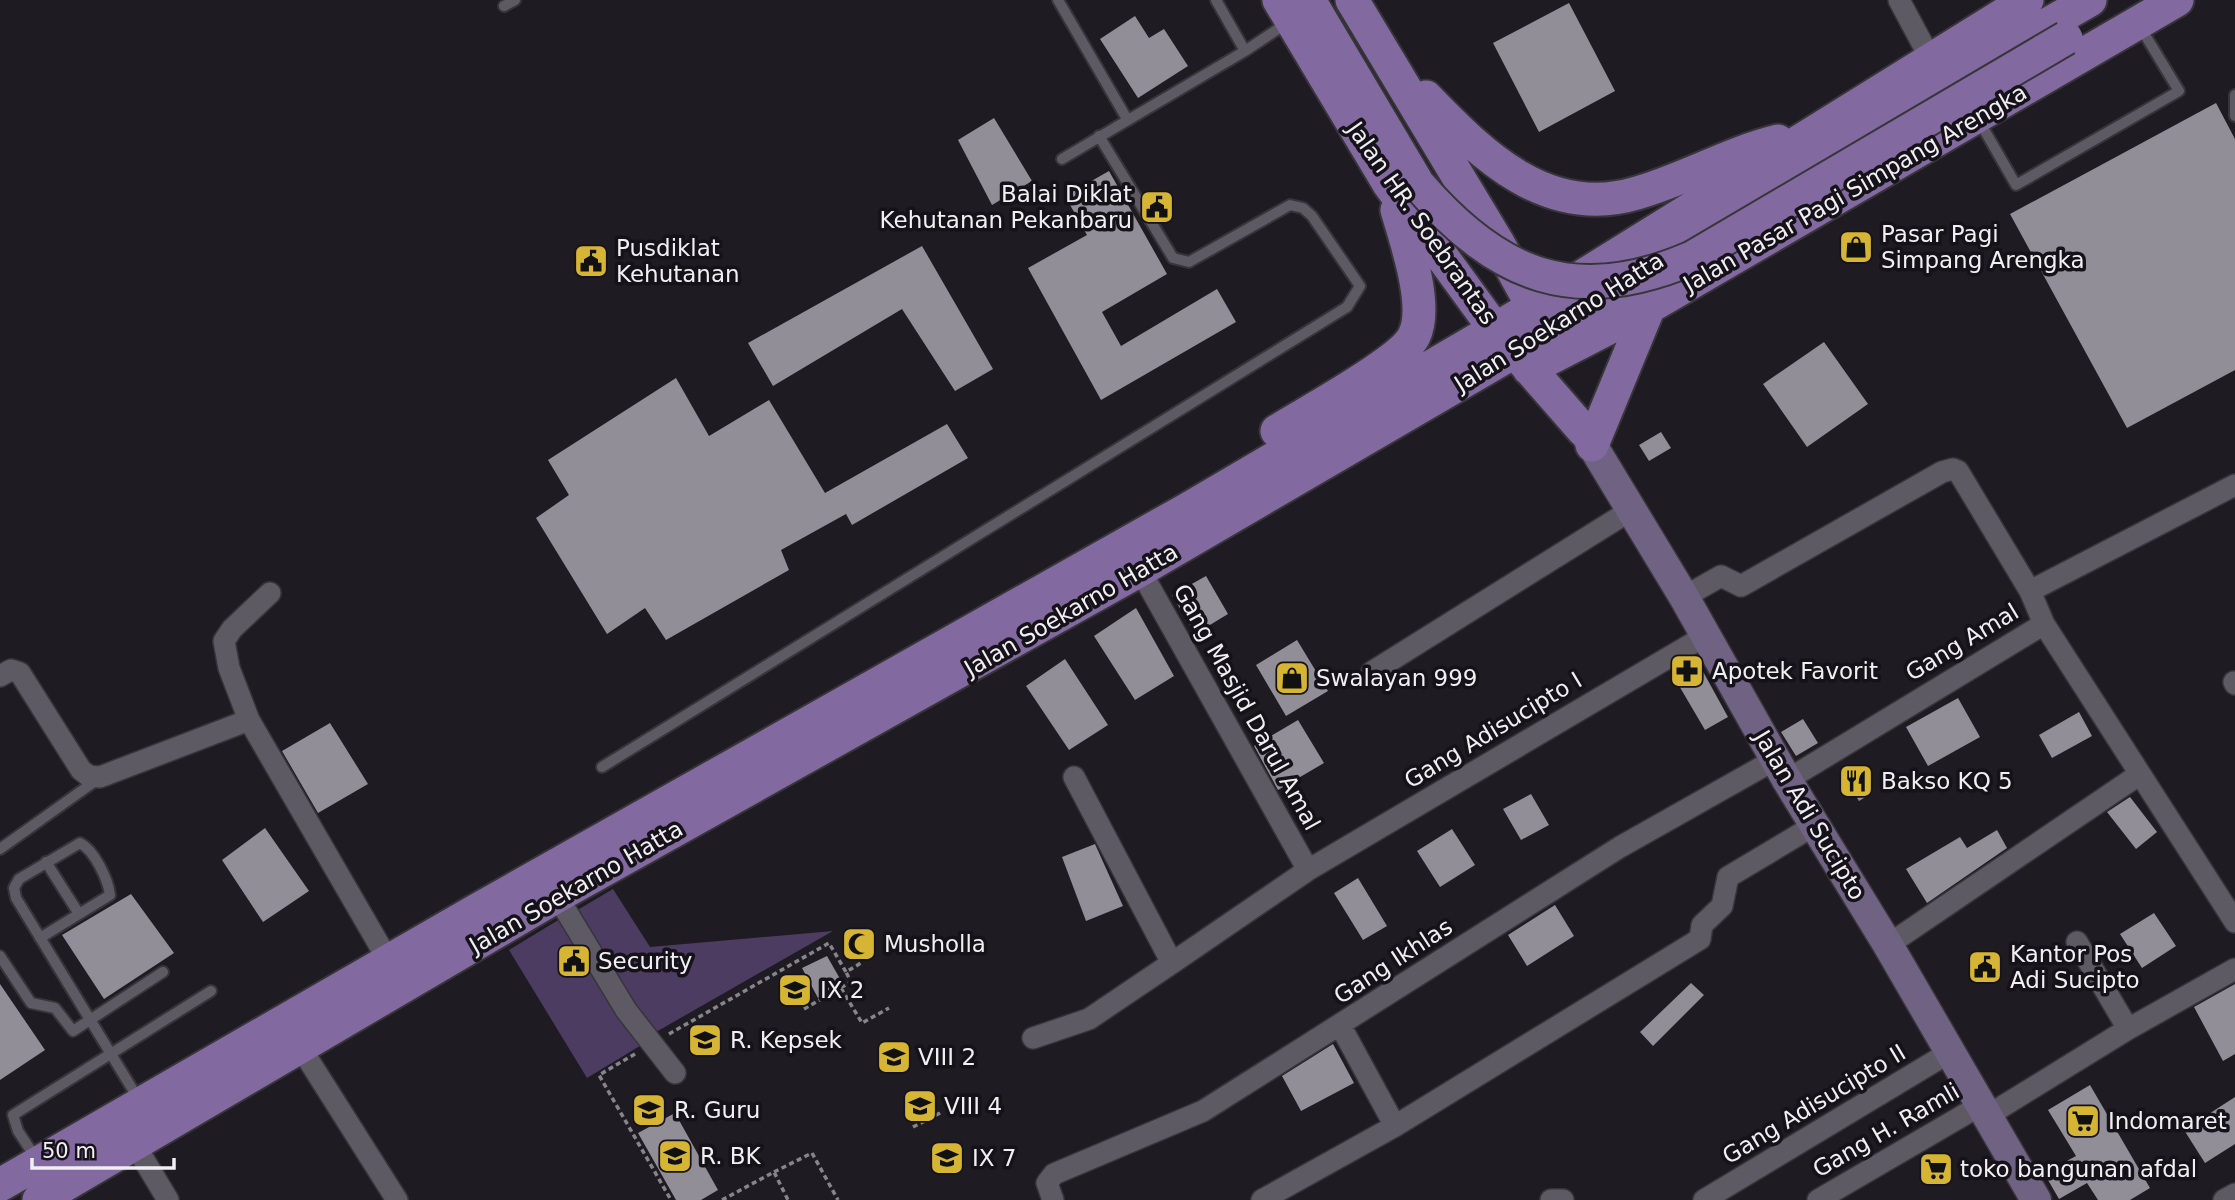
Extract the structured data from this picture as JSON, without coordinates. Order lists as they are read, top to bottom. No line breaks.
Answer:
{"streets":{"main road":["Jalan Pasar Pagi Simpang Arengka","Jalan HR. Soebrantas","Jalan Soekarno Hatta","Jalan Adi Sucipto"],"street":["Gang Amal","Gang Masjid Darul Amal","Gang Adisucipto I","Gang Ikhlas","Gang Adisucipto II","Gang H. Ramli"]},"crossings":[["Jalan Pasar Pagi Simpang Arengka","Jalan HR. Soebrantas"],["Jalan Pasar Pagi Simpang Arengka","Jalan Soekarno Hatta"],["Jalan Pasar Pagi Simpang Arengka","Jalan Adi Sucipto"],["Jalan HR. Soebrantas","Jalan Soekarno Hatta"],["Jalan HR. Soebrantas","Jalan Adi Sucipto"],["Jalan Soekarno Hatta","Gang Masjid Darul Amal"],["Jalan Soekarno Hatta","Jalan Adi Sucipto"],["Gang Amal","Jalan Adi Sucipto"],["Gang Amal","Gang Ikhlas"],["Gang Masjid Darul Amal","Gang Adisucipto I"],["Gang Adisucipto I","Jalan Adi Sucipto"],["Jalan Adi Sucipto","Gang Ikhlas"],["Jalan Adi Sucipto","Gang Adisucipto II"],["Jalan Adi Sucipto","Gang H. Ramli"]],"places":{"public building":["Balai Diklat Kehutanan Pekanbaru","Pusdiklat Kehutanan","Security","Kantor Pos Adi Sucipto"],"shop":["Pasar Pagi Simpang Arengka","Swalayan 999"],"pharmacy":["Apotek Favorit"],"restaurant":["Bakso KQ 5"],"mosque":["Musholla"],"school or university":["IX 2","R. Kepsek","VIII 2","VIII 4","R. Guru","R. BK","IX 7"],"supermarket":["Indomaret","toko bangunan afdal"]},"scale_bar":"50 m"}
